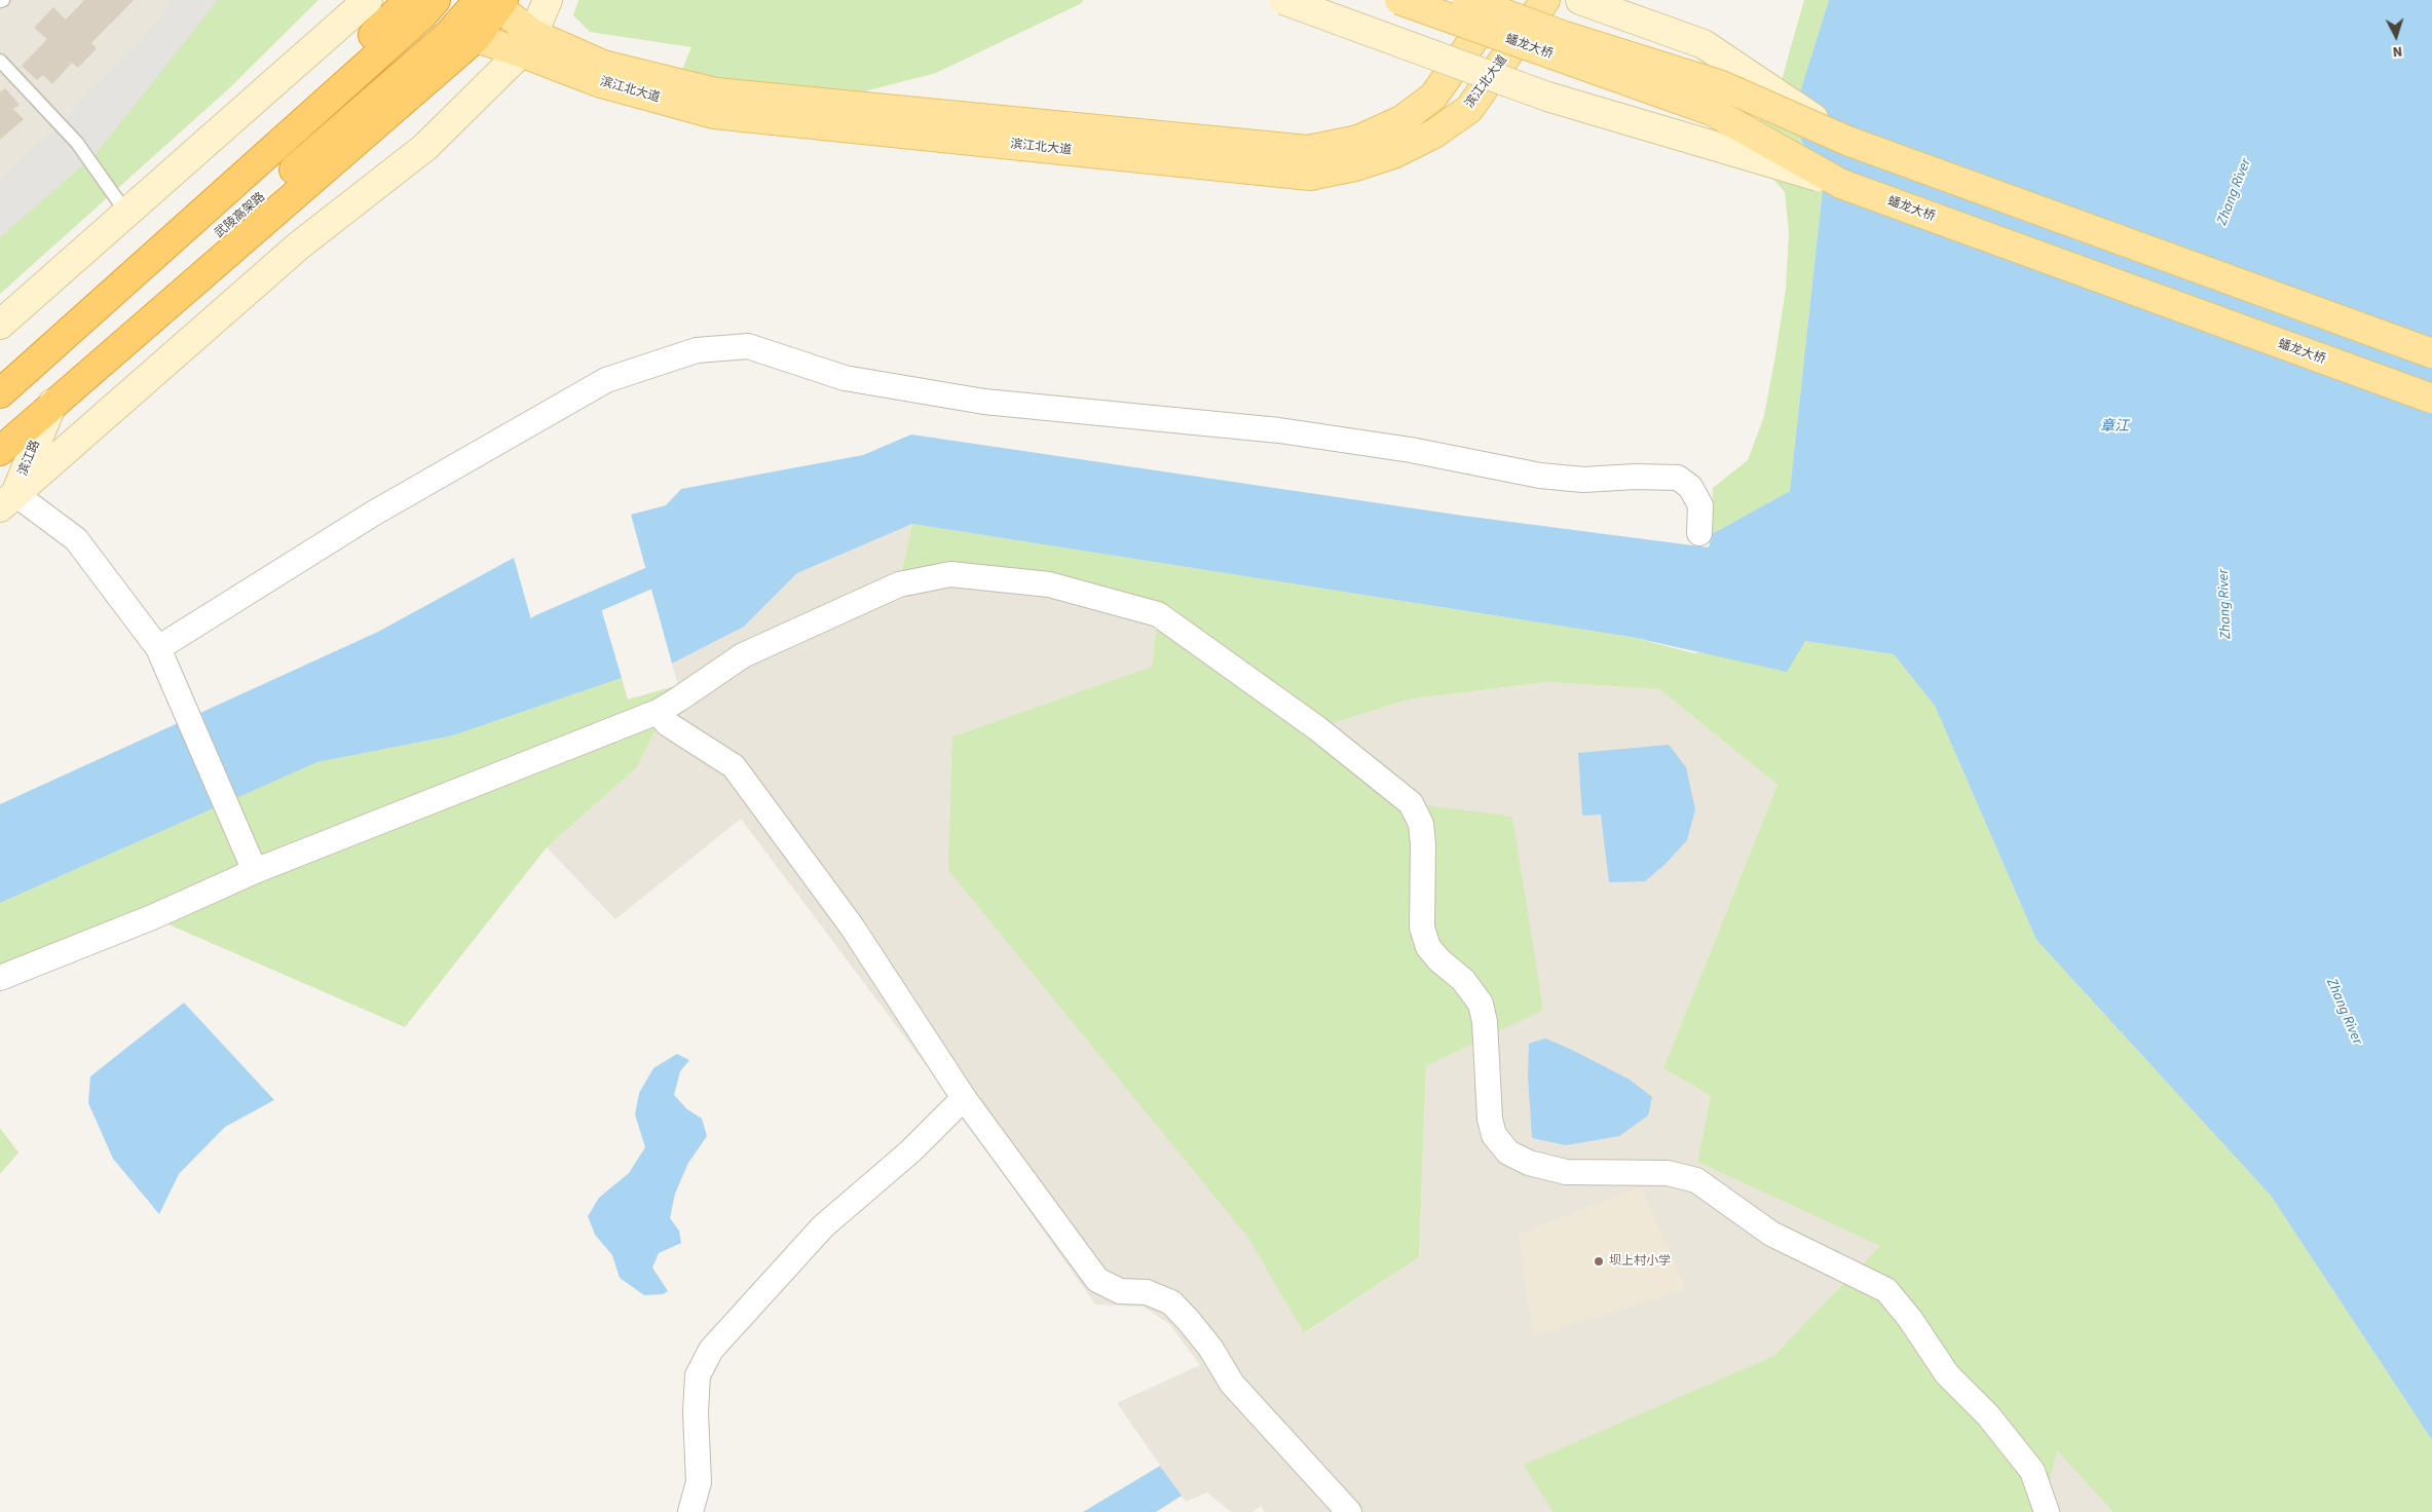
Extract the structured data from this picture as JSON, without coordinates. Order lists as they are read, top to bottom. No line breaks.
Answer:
{"streets":{"highway":["武陵高架路"],"main road":["蟠龙大桥","滨江北大道"],"street":["滨江路"]},"crossings":[["滨江北大道","武陵高架路"]],"water":["Zhang River","章江"],"places":["坝上村小学"],"north":"bottom"}
